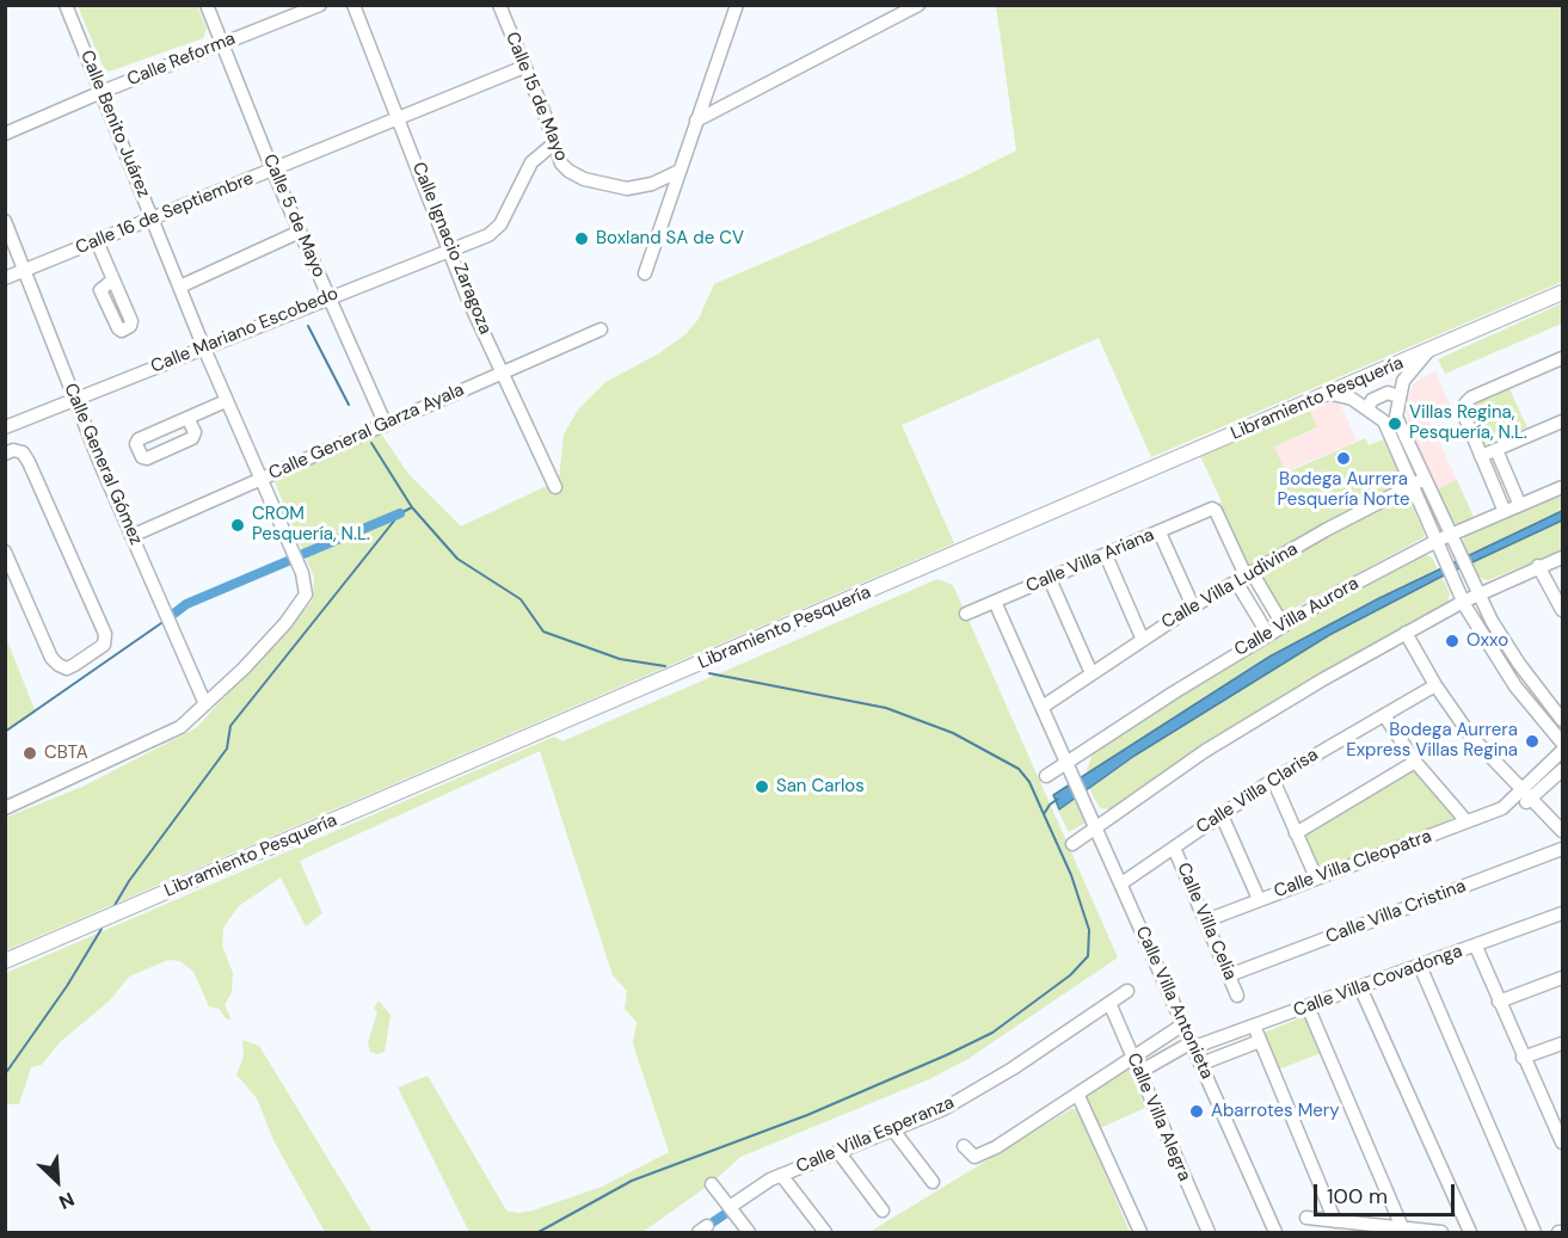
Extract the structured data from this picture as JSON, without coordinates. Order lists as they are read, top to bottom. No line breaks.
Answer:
{"streets":{"main road":["Libramiento Pesquería"],"street":["Calle Reforma","Calle 15 de Mayo","Calle Benito Juárez","Calle 16 de Septiembre","Calle 5 de Mayo","Calle Ignacio Zaragoza","Calle Mariano Escobedo","Calle General Garza Ayala","Calle General Gómez","Calle Villa Ariana","Calle Villa Ludivina","Calle Villa Aurora","Calle Villa Clarisa","Calle Villa Cleopatra","Calle Villa Cristina","Calle Villa Celia","Calle Villa Covadonga","Calle Villa Antonieta","Calle Villa Alegra","Calle Villa Esperanza"]},"crossings":[["Calle Reforma","Calle Benito Juárez"],["Calle Reforma","Calle 5 de Mayo"],["Calle 15 de Mayo","Calle 16 de Septiembre"],["Calle 15 de Mayo","Calle Mariano Escobedo"],["Calle Benito Juárez","Calle 16 de Septiembre"],["Calle Benito Juárez","Calle Mariano Escobedo"],["Calle Benito Juárez","Calle General Garza Ayala"],["Calle Benito Juárez","Calle General Gómez"],["Calle 16 de Septiembre","Calle 5 de Mayo"],["Calle 16 de Septiembre","Calle Ignacio Zaragoza"],["Calle 16 de Septiembre","Calle General Gómez"],["Calle 5 de Mayo","Calle Mariano Escobedo"],["Calle 5 de Mayo","Calle General Garza Ayala"],["Calle Ignacio Zaragoza","Calle Mariano Escobedo"],["Calle Ignacio Zaragoza","Calle General Garza Ayala"],["Calle Mariano Escobedo","Calle General Gómez"],["Calle General Garza Ayala","Calle General Gómez"],["Calle Villa Ariana","Calle Villa Ludivina"],["Calle Villa Aurora","Calle Villa Antonieta"],["Calle Villa Clarisa","Calle Villa Celia"],["Calle Villa Clarisa","Calle Villa Antonieta"],["Calle Villa Cleopatra","Calle Villa Celia"],["Calle Villa Cristina","Calle Villa Celia"],["Calle Villa Covadonga","Calle Villa Antonieta"],["Calle Villa Covadonga","Calle Villa Alegra"],["Calle Villa Alegra","Calle Villa Esperanza"]],"places":["Boxland SA de CV","Villas Regina, Pesquería, N.L.","Bodega Aurrera Pesquería Norte","CROM Pesquería, N.L.","Oxxo","Bodega Aurrera Express Villas Regina","CBTA","San Carlos","Abarrotes Mery"],"scale_bar":"100 m","north":"bottom right"}
